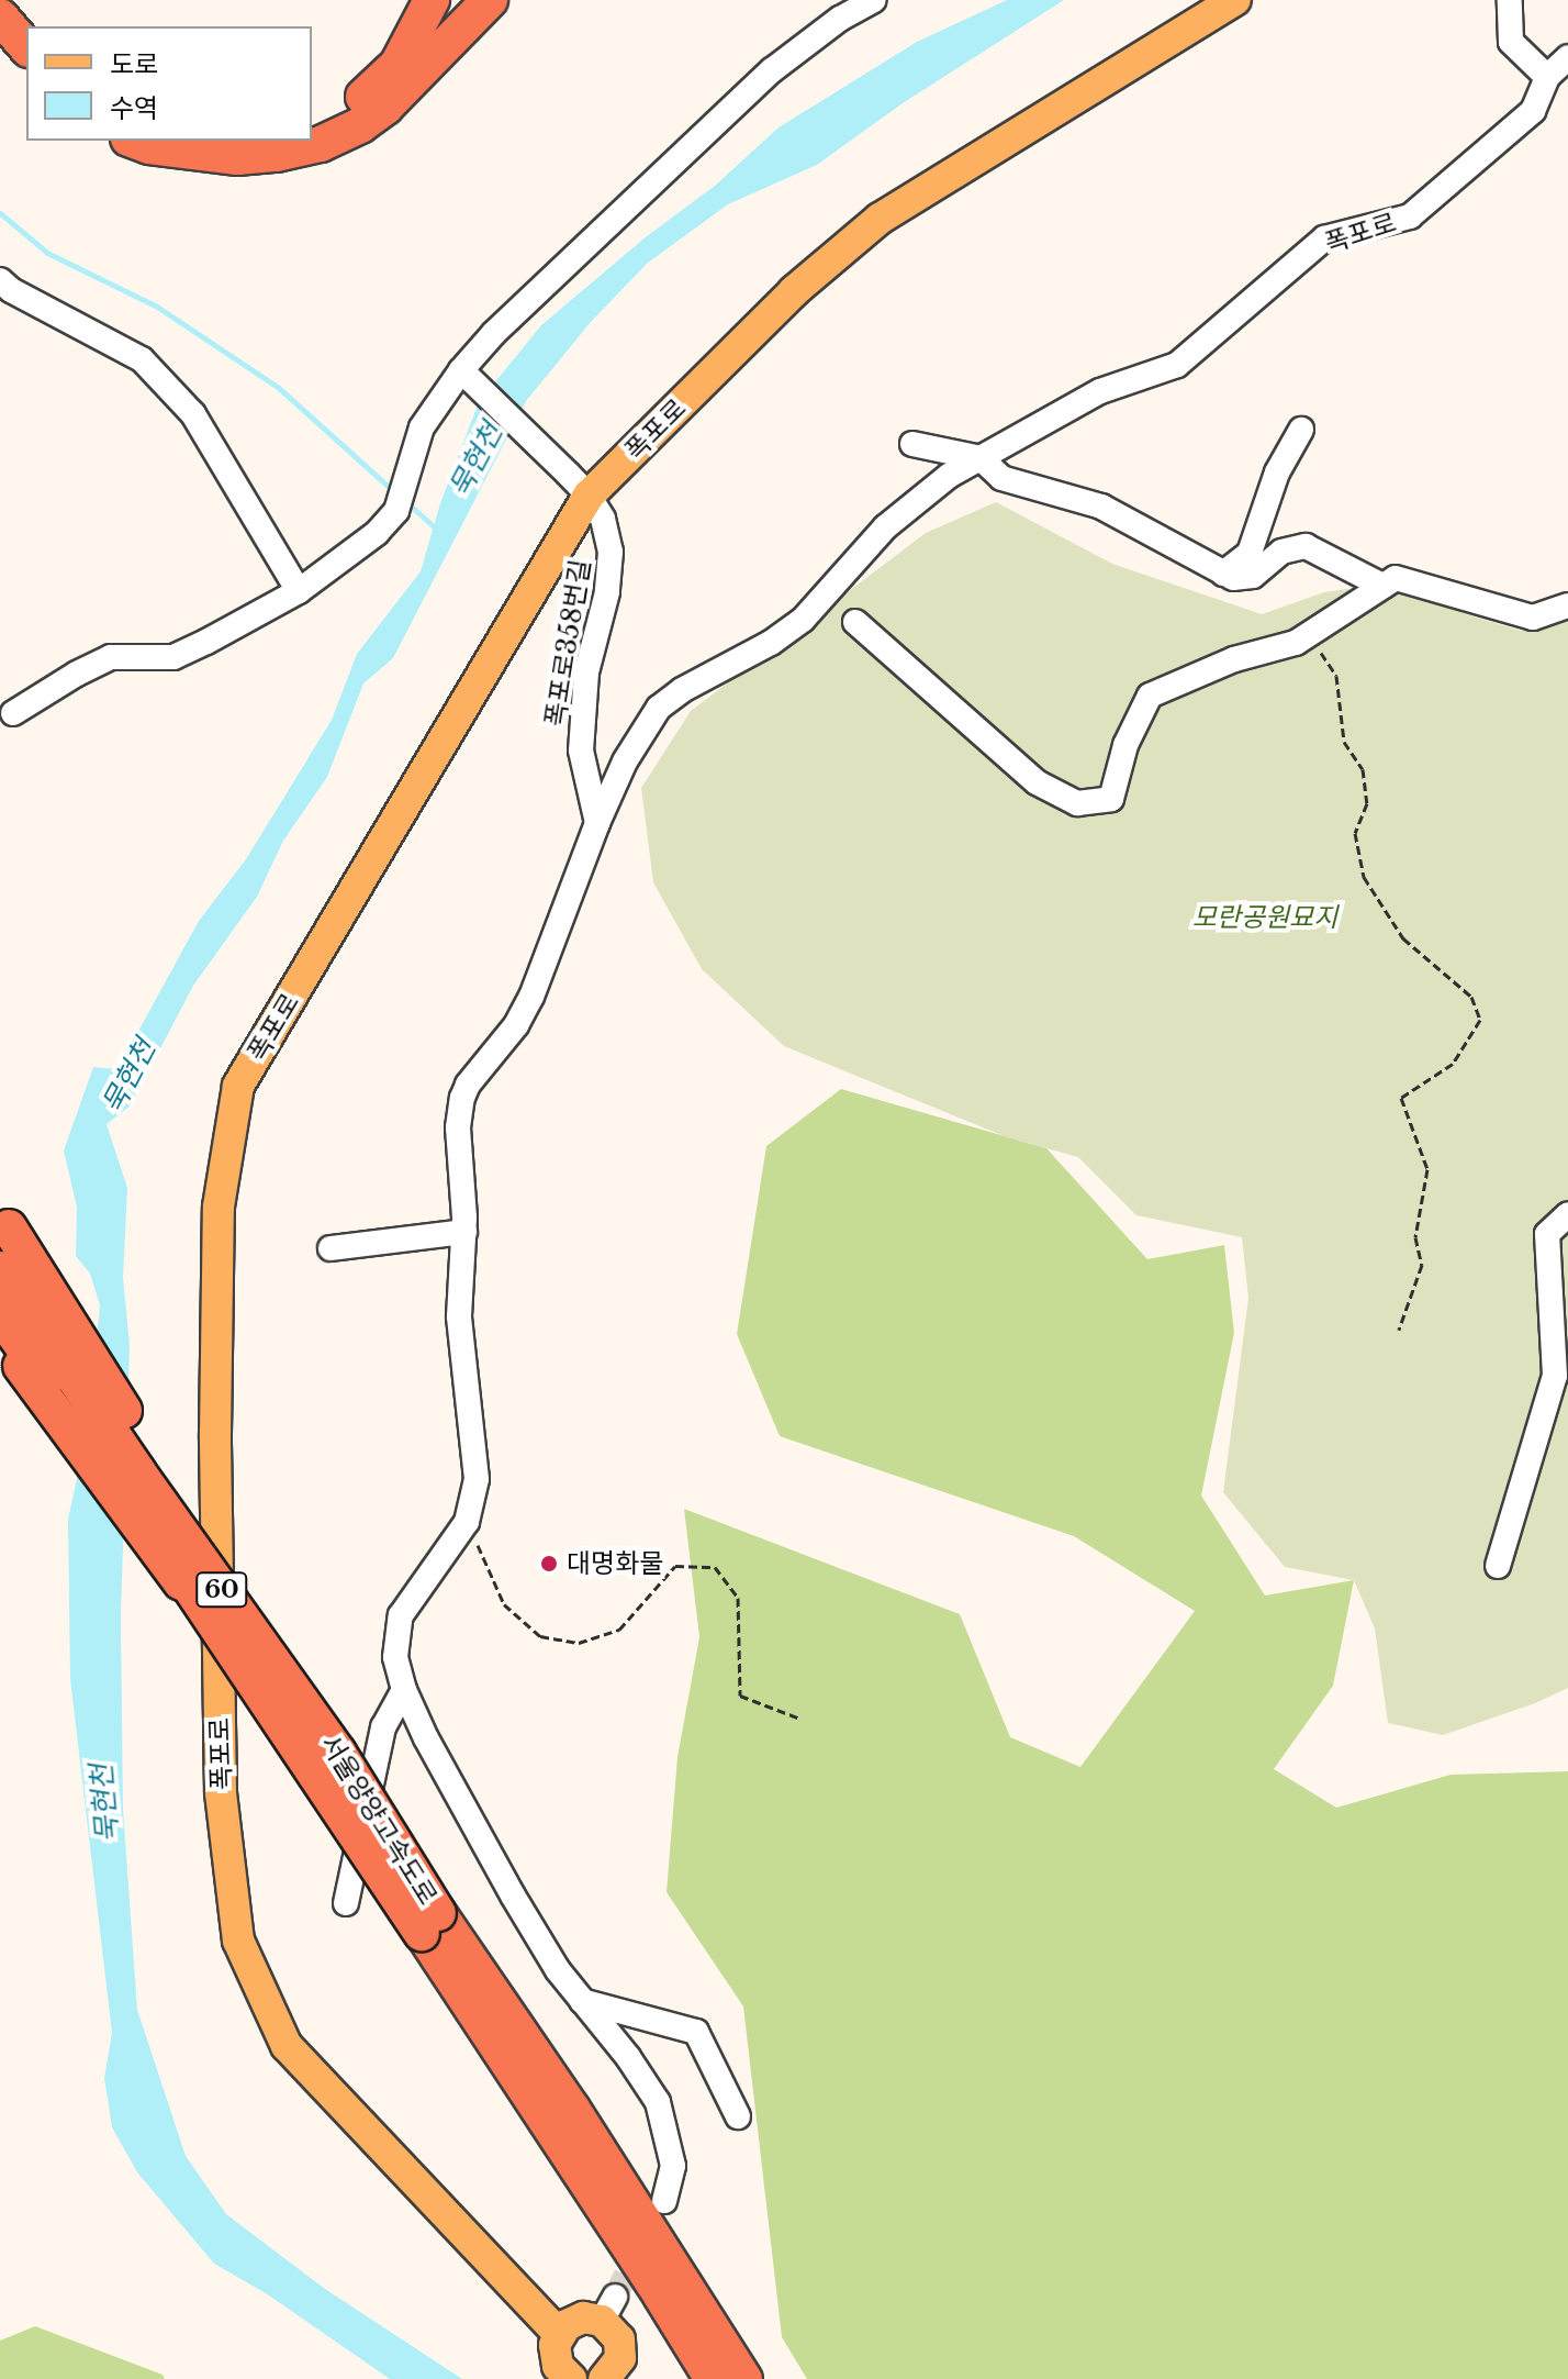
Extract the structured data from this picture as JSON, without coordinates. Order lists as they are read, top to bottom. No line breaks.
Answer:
{"streets":{"highway":["60","서울양양고속도로"],"main road":["폭포로"],"street":["폭포로358번길"]},"crossings":[["폭포로","폭포로358번길"]],"water":["묵현천"],"parks":["모란공원묘지"],"places":["대명화물"],"legend":["도로","수역"]}
